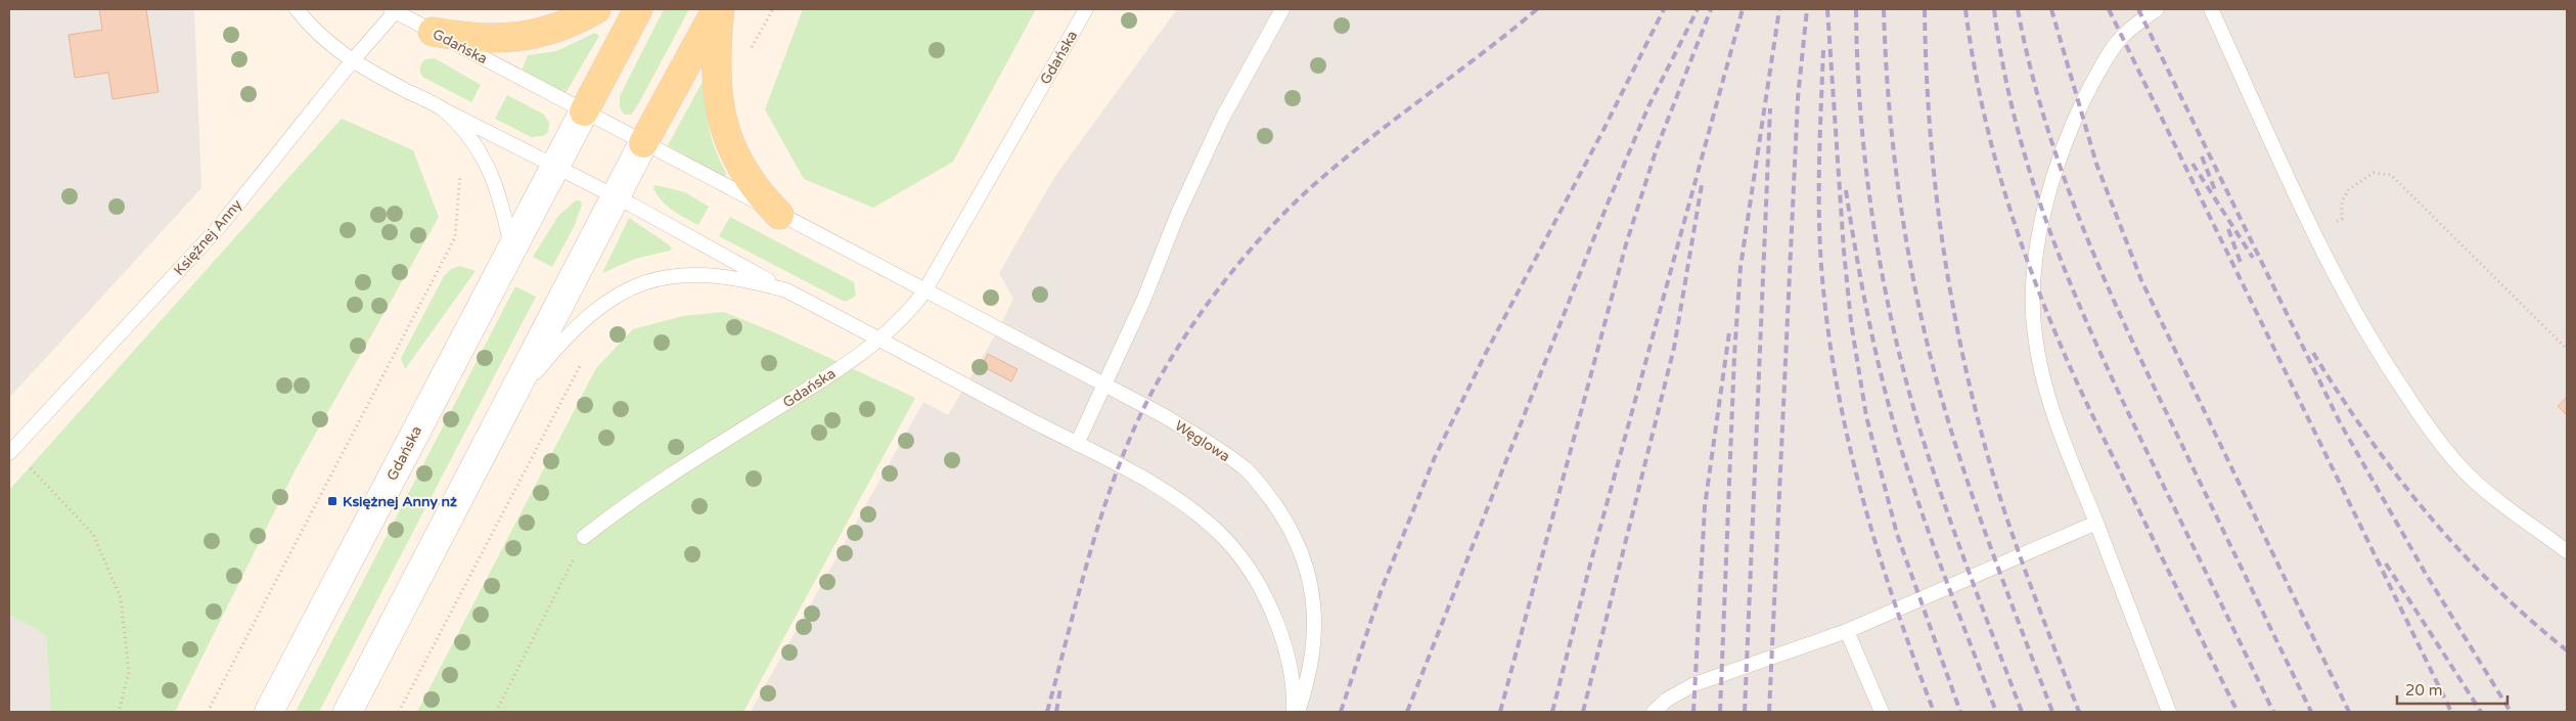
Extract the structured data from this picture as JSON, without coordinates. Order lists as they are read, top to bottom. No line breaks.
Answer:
{"streets":{"street":["Gdańska"],"lane":["Księżnej Anny","Węglowa"]},"crossings":[["Gdańska","Księżnej Anny"],["Gdańska","Węglowa"]],"places":{"transit":["Księżnej Anny nż"]},"scale_bar":"20 m"}
